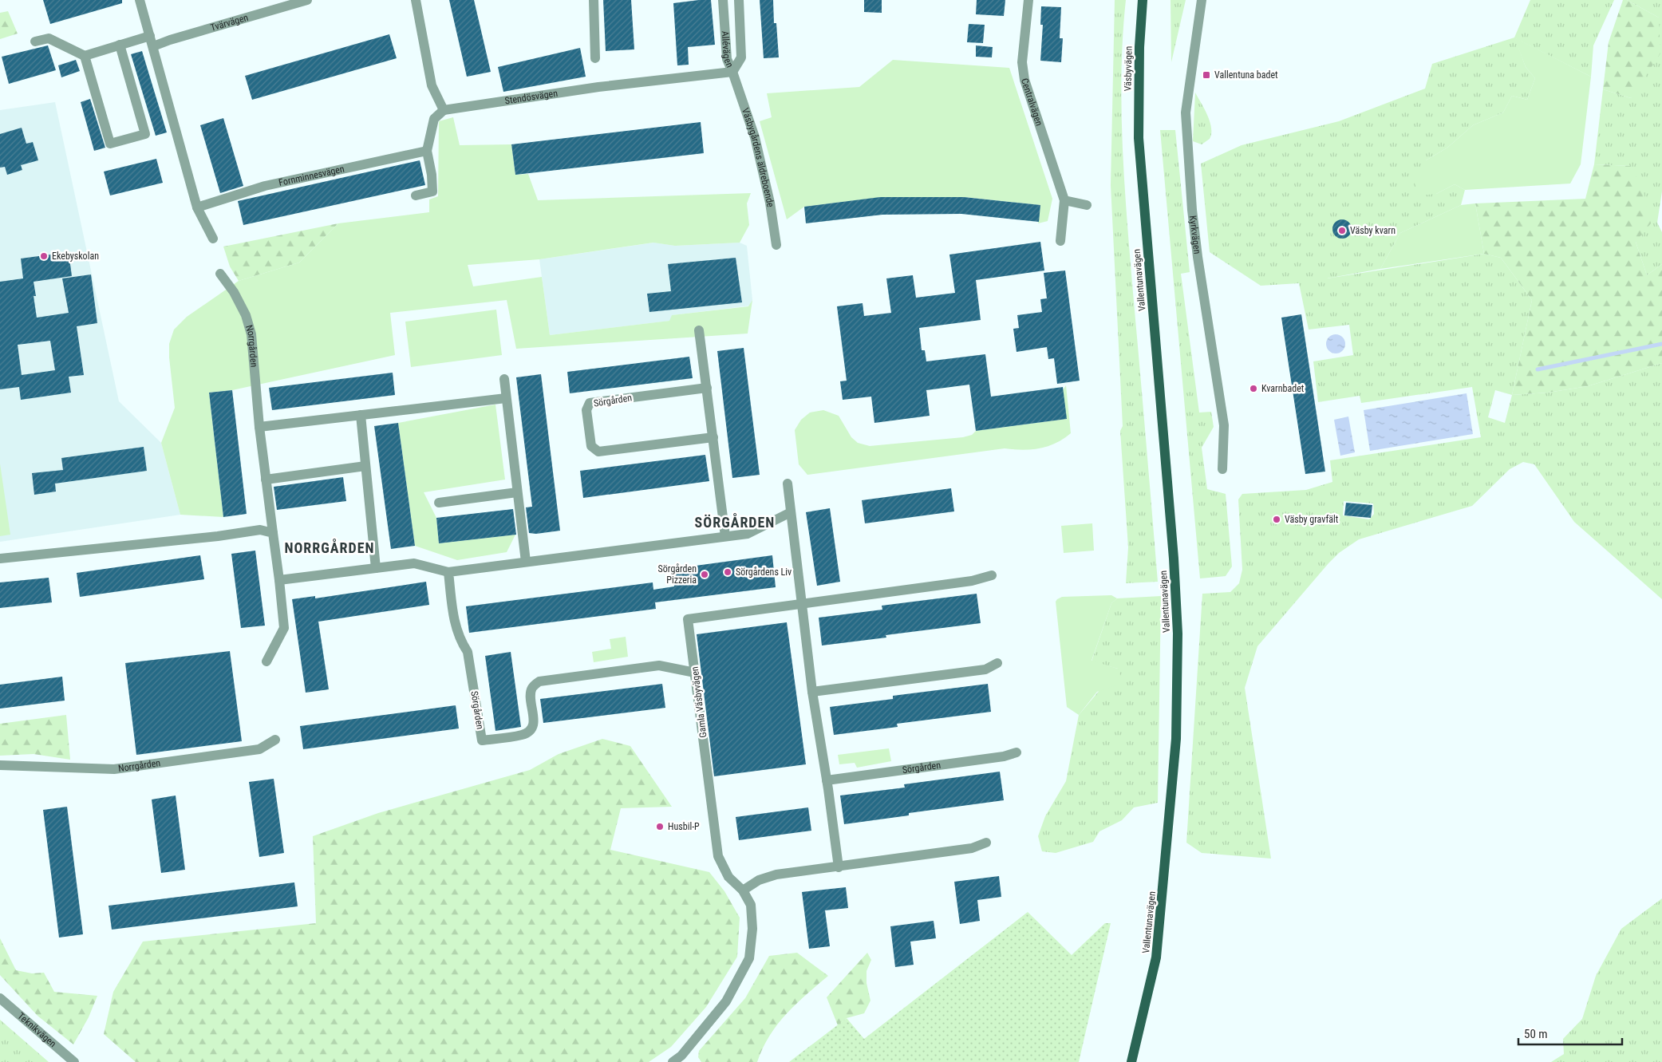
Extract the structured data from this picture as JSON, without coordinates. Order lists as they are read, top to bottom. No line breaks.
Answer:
{"streets":{"main road":["Väsbyvägen","Vallentunavägen"],"street":["Tvärvägen","Allévägen","Stendösvägen","Centralvägen","Väsbygårdens äldreboende","Fornminnesvägen","Kyrkvägen","Norrgården","Sörgården","Gamla Väsbyvägen","Teknikvägen"]},"crossings":[["Allévägen","Stendösvägen"],["Allévägen","Väsbygårdens äldreboende"],["Väsbyvägen","Vallentunavägen"],["Stendösvägen","Väsbygårdens äldreboende"],["Sörgården","Gamla Väsbyvägen"]],"districts":["SÖRGÅRDEN","NORRGÅRDEN"],"places":{"transit":["Vallentuna badet"],"other":["Väsby kvarn","Ekebyskolan","Kvarnbadet","Väsby gravfält","Sörgårdens Liv","Sörgården Pizzeria","Husbil-P"]},"scale_bar":"50 m"}
